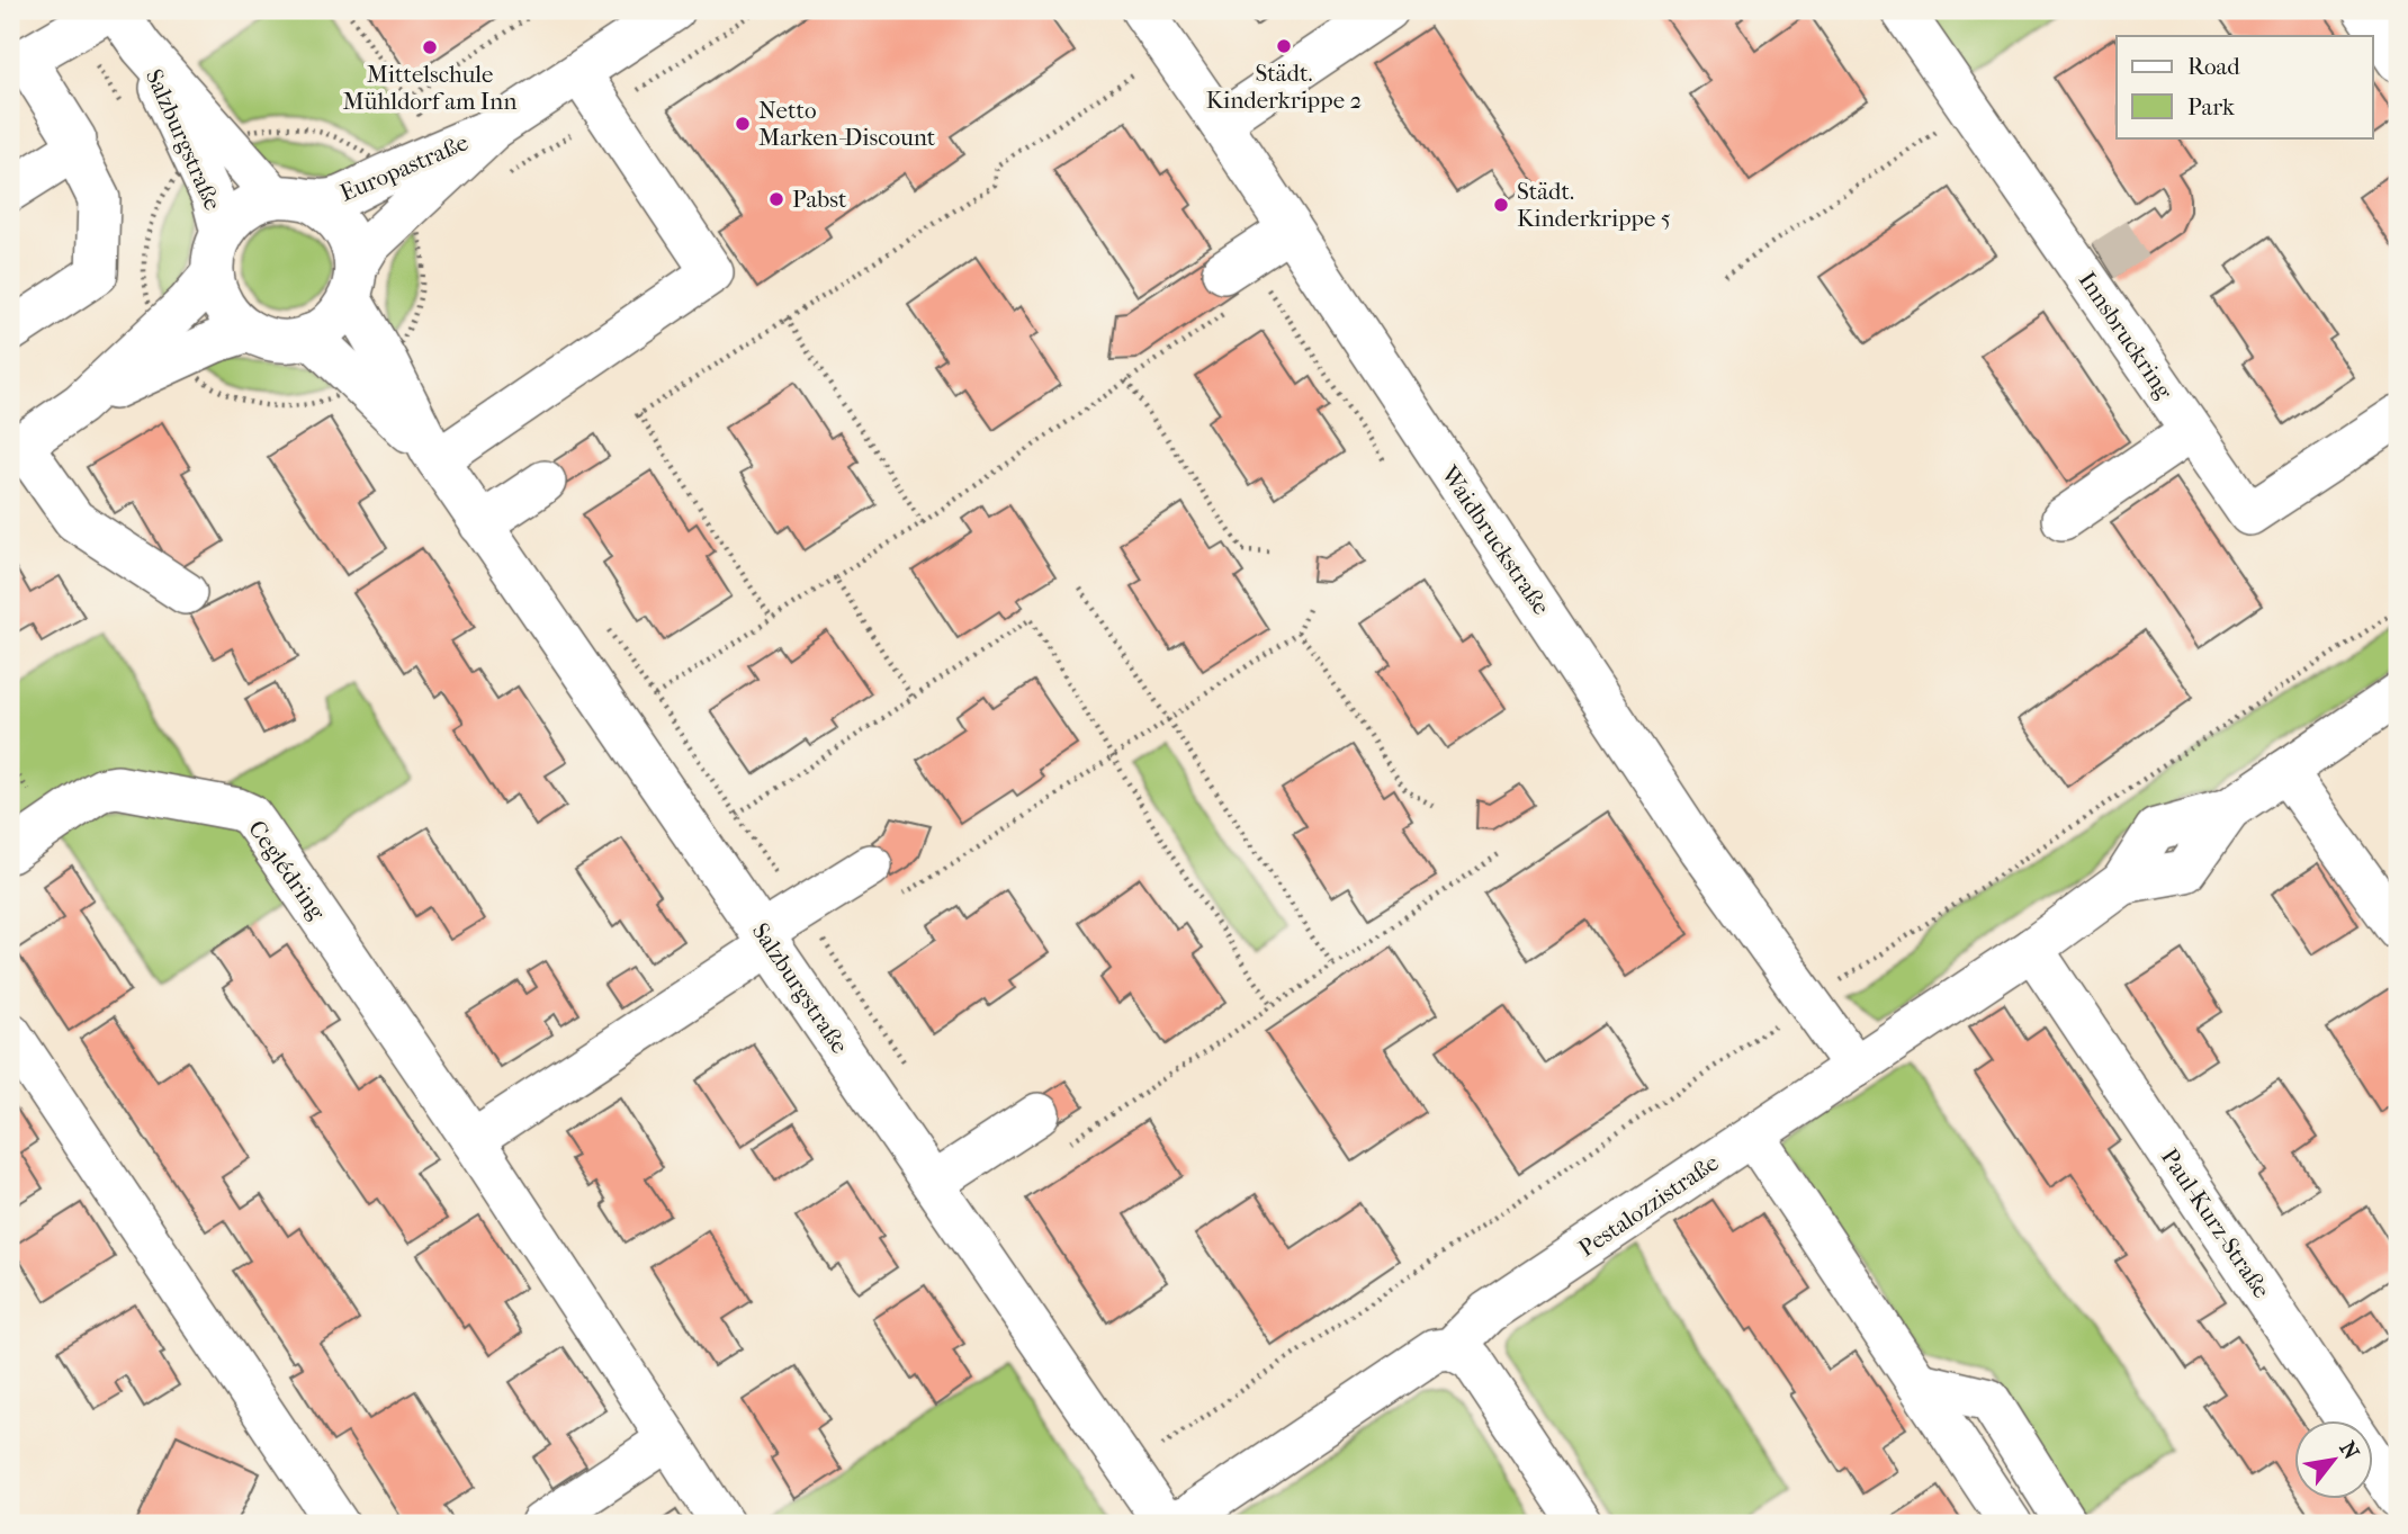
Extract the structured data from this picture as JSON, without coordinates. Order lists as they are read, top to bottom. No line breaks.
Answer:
{"streets":{"street":["Salzburgstraße","Europastraße","Innsbruckring","Waidbruckstraße","Ceglédring","Pestalozzistraße","Paul-Kurz-Straße"]},"crossings":[["Salzburgstraße","Europastraße"],["Salzburgstraße","Pestalozzistraße"],["Waidbruckstraße","Pestalozzistraße"],["Pestalozzistraße","Paul-Kurz-Straße"]],"places":["Städt. Kinderkrippe 2","Mittelschule Mühldorf am Inn","Netto Marken-Discount","Pabst","Städt. Kinderkrippe 5"],"legend":["Road","Park"],"north":"top right"}
